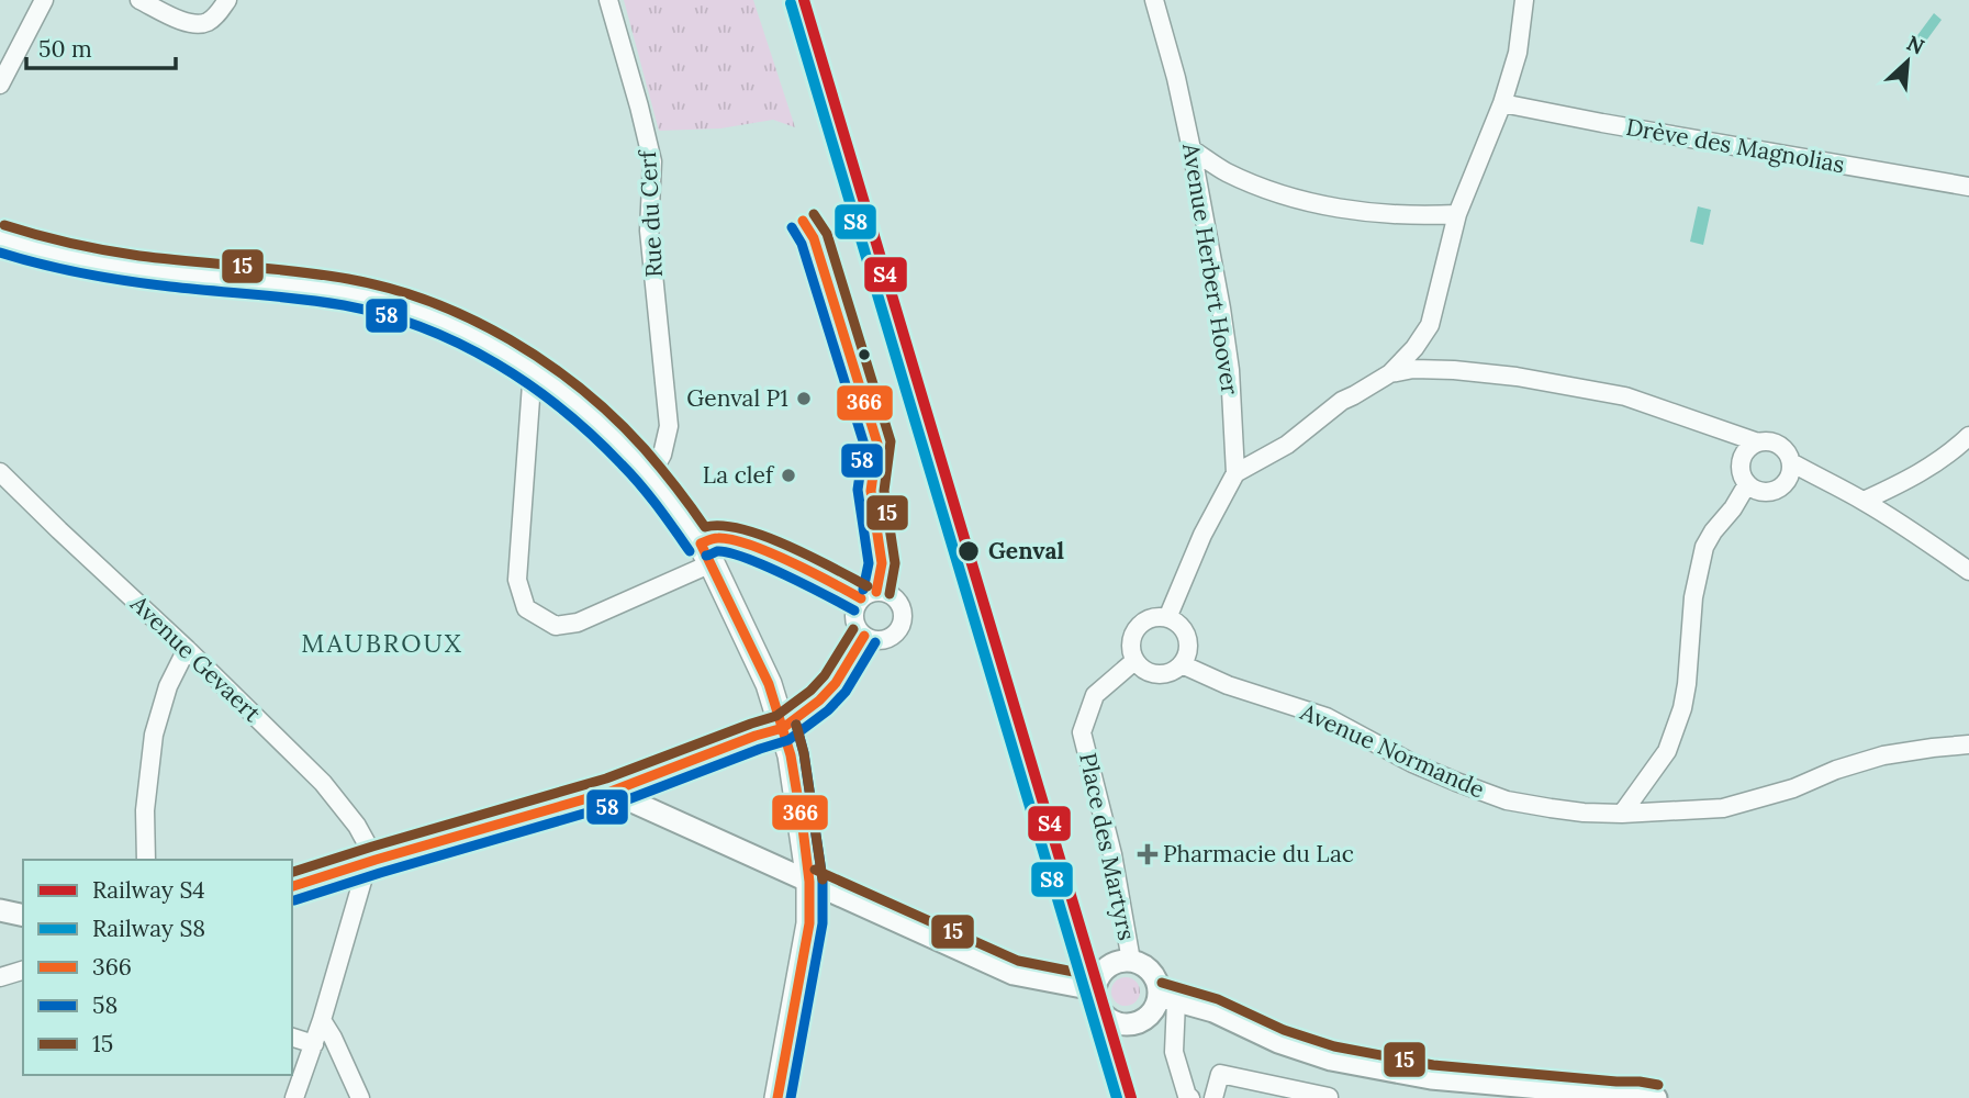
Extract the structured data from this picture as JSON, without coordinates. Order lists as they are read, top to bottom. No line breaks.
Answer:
{"streets":{"street":["Drève des Magnolias","Rue du Cerf","Avenue Herbert Hoover","Avenue Gevaert","Avenue Normande","Place des Martyrs"]},"crossings":[["Avenue Normande","Place des Martyrs"]],"districts":["MAUBROUX"],"places":{"other":["Genval P1","La clef","Genval"],"health":["Pharmacie du Lac"]},"lines":["rail line S4","rail line S8","transit line 15","transit line 366","transit line 58"],"legend":["Railway S4","Railway S8","366","58","15"],"scale_bar":"50 m","north":"top right"}
